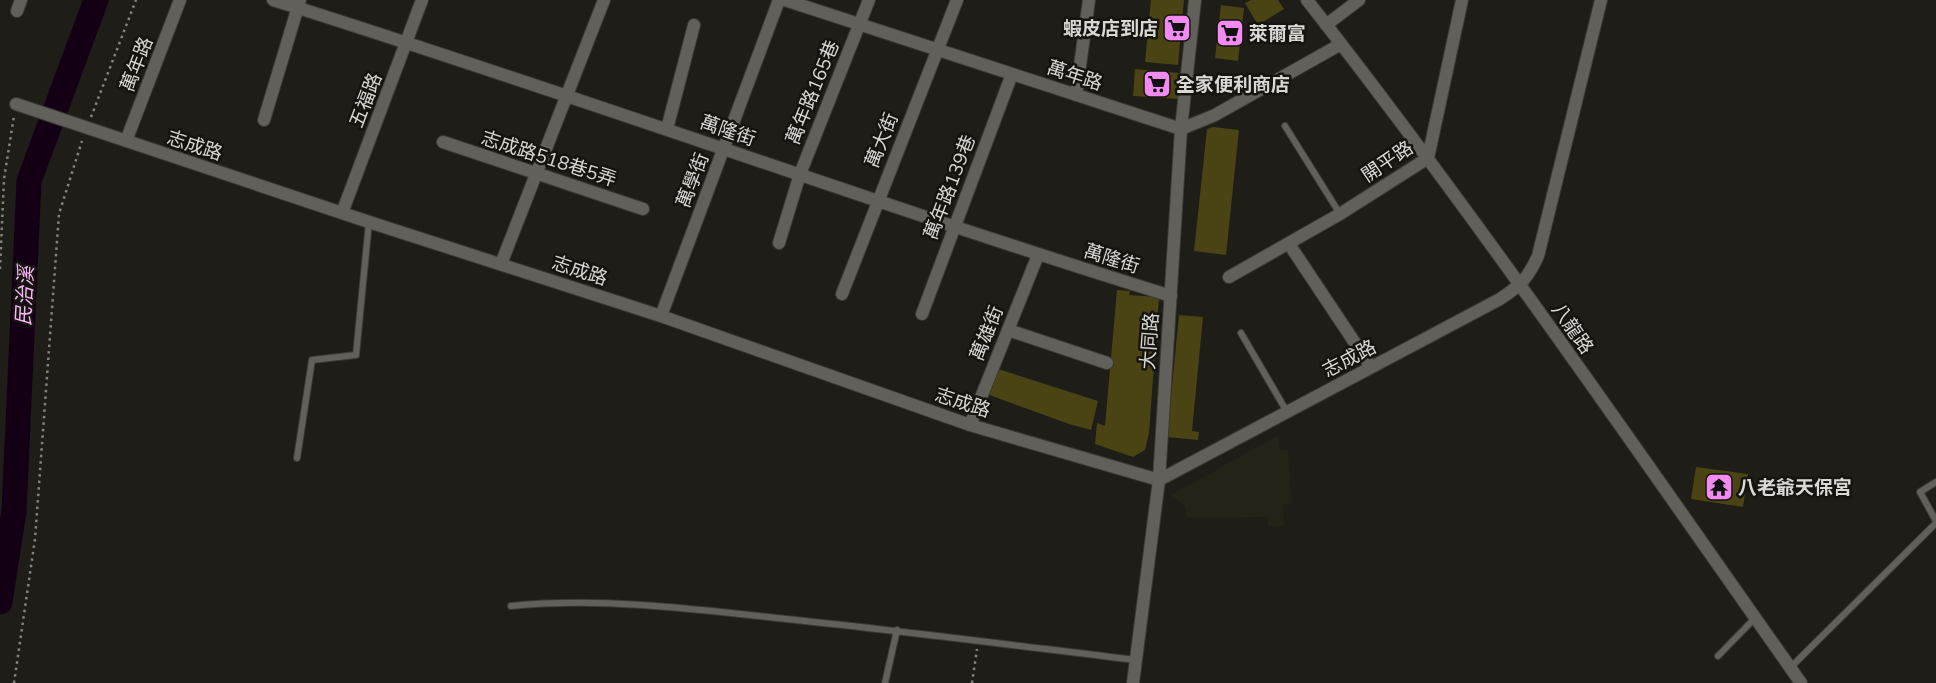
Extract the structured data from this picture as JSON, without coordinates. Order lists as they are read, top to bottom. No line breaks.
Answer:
{"streets":{"street":["萬年路","萬年路165巷","五福路","萬隆街","萬大街","志成路","志成路518巷5弄","開平路","萬學街","萬年路139巷","八龍路","萬雄街","大同路"]},"crossings":[["萬年路","萬年路165巷"],["萬年路","萬大街"],["萬年路","志成路"],["萬年路","萬年路139巷"],["萬年路","大同路"],["萬年路165巷","萬隆街"],["五福路","萬隆街"],["五福路","志成路"],["萬隆街","萬大街"],["萬隆街","萬學街"],["萬隆街","萬年路139巷"],["萬隆街","萬雄街"],["萬隆街","大同路"],["志成路","萬學街"],["志成路","八龍路"],["志成路","萬雄街"],["志成路","大同路"],["開平路","八龍路"]],"water":["民治溪"],"places":{"supermarket":["蝦皮店到店","萊爾富","全家便利商店"],"temple":["八老爺天保宮"]}}
